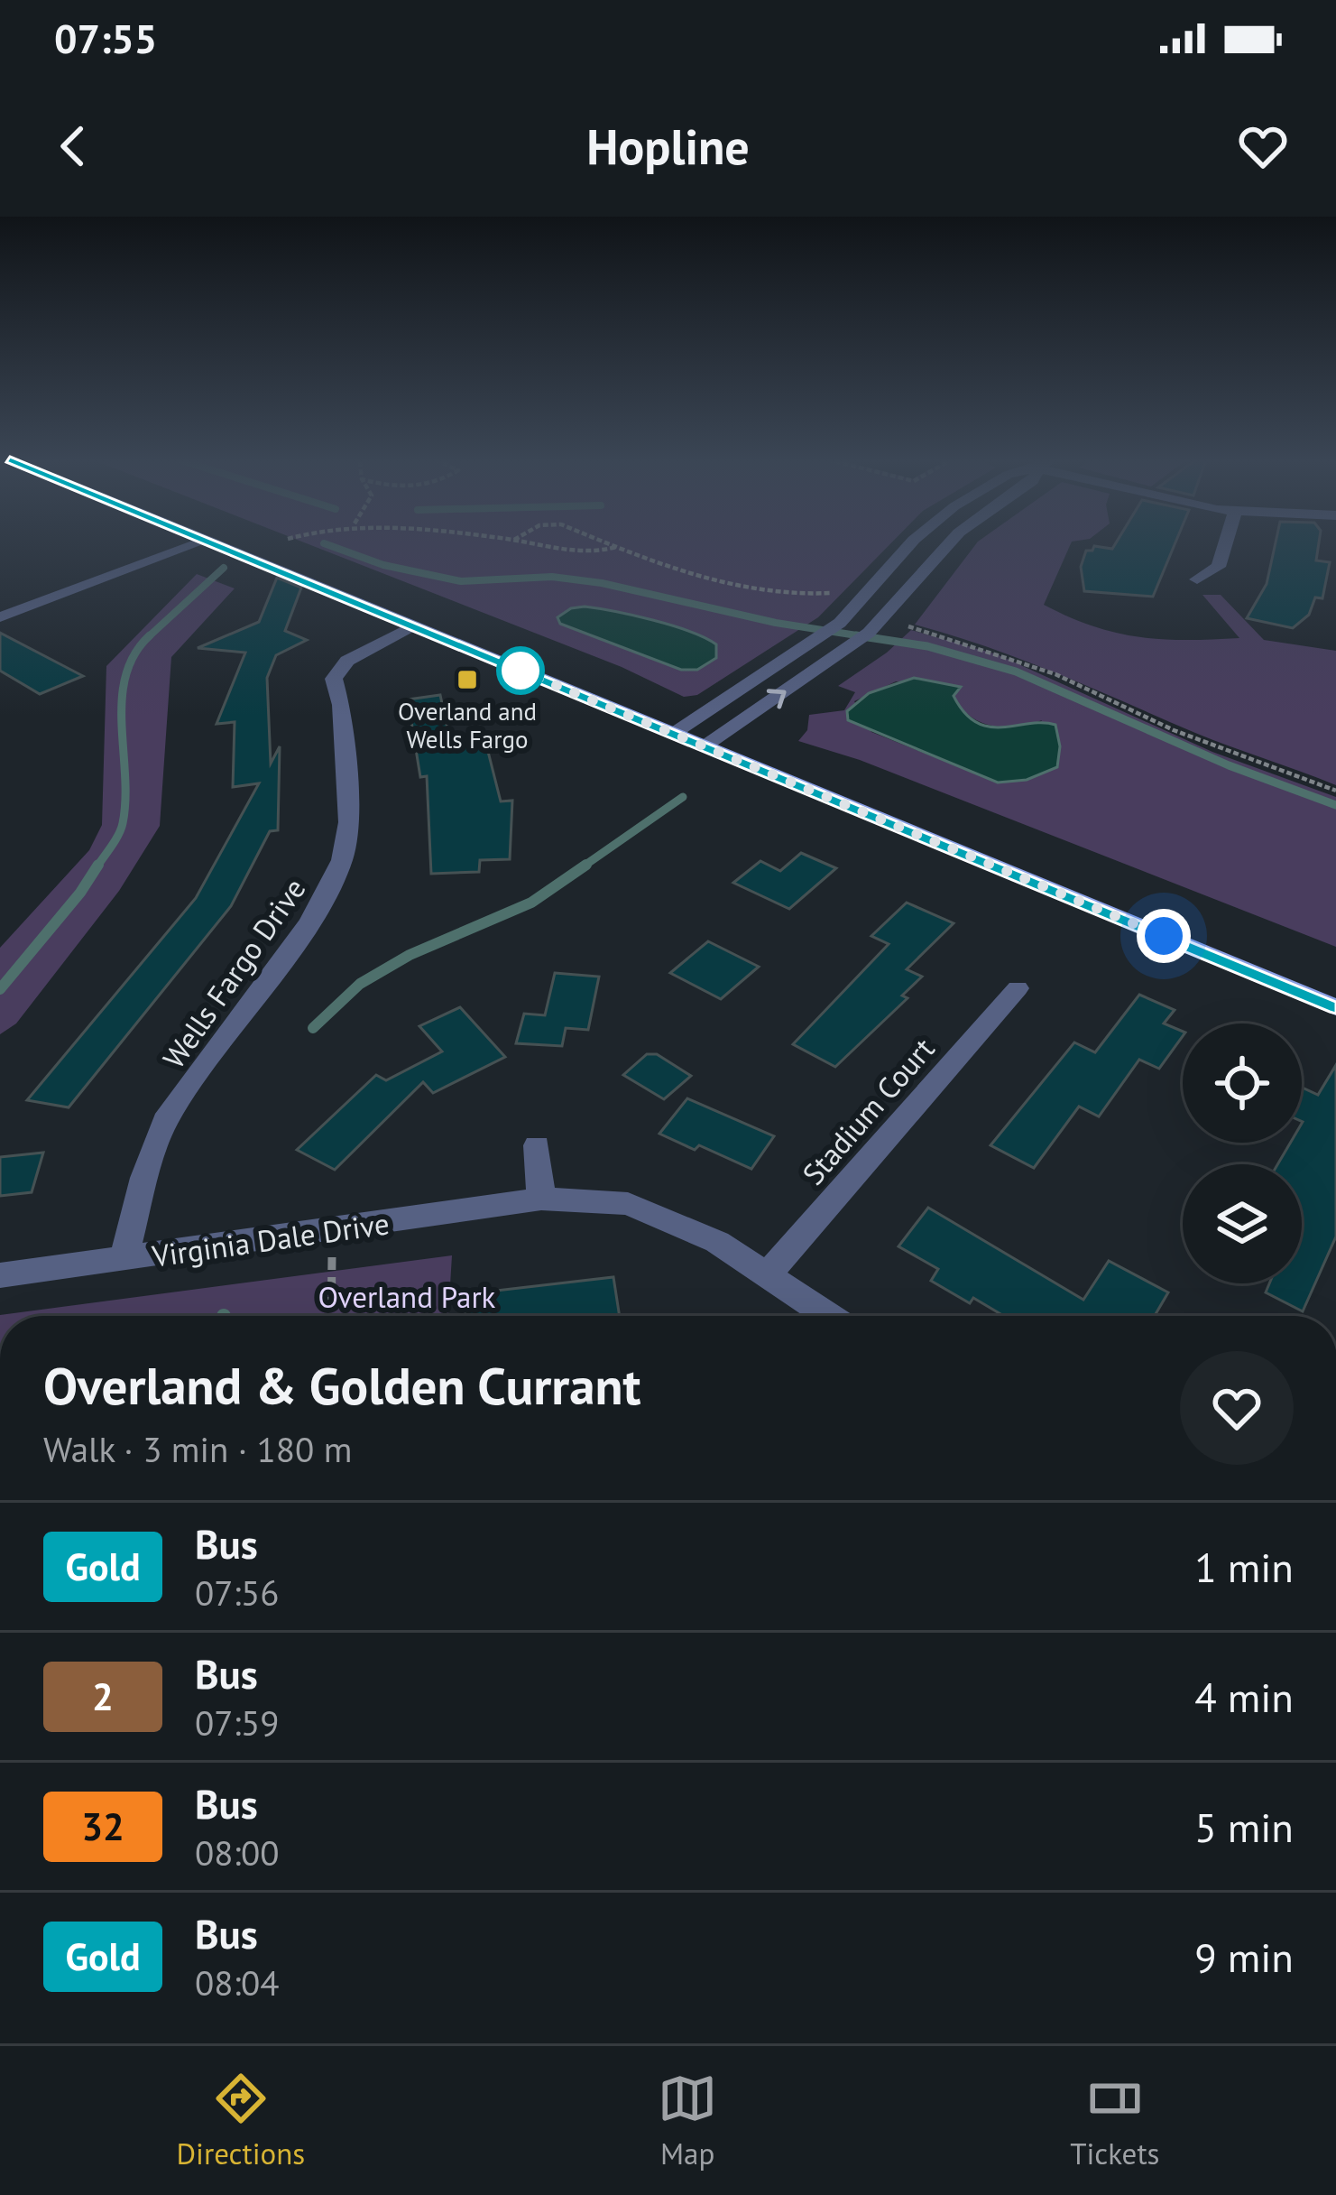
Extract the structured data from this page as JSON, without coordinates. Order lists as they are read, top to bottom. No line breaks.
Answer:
{"streets":{"street":["Wells Fargo Drive","Stadium Court","Virginia Dale Drive"]},"crossings":[["Wells Fargo Drive","Virginia Dale Drive"],["Stadium Court","Virginia Dale Drive"]],"parks":["Overland Park"],"places":{"transit":["Overland and Wells Fargo"]},"lines":["bus line Gold"],"page":{"status":"07:55","header":"Hopline","heading":["Overland & Golden Currant","Walk · 3 min · 180 m"],"list":[{"mark":"Gold","name":"Bus","note":"07:56","value":"1 min"},{"mark":"2","name":"Bus","note":"07:59","value":"4 min"},{"mark":"32","name":"Bus","note":"08:00","value":"5 min"},{"mark":"Gold","name":"Bus","note":"08:04","value":"9 min"}],"tabs":["Directions","Map","Tickets"]}}
